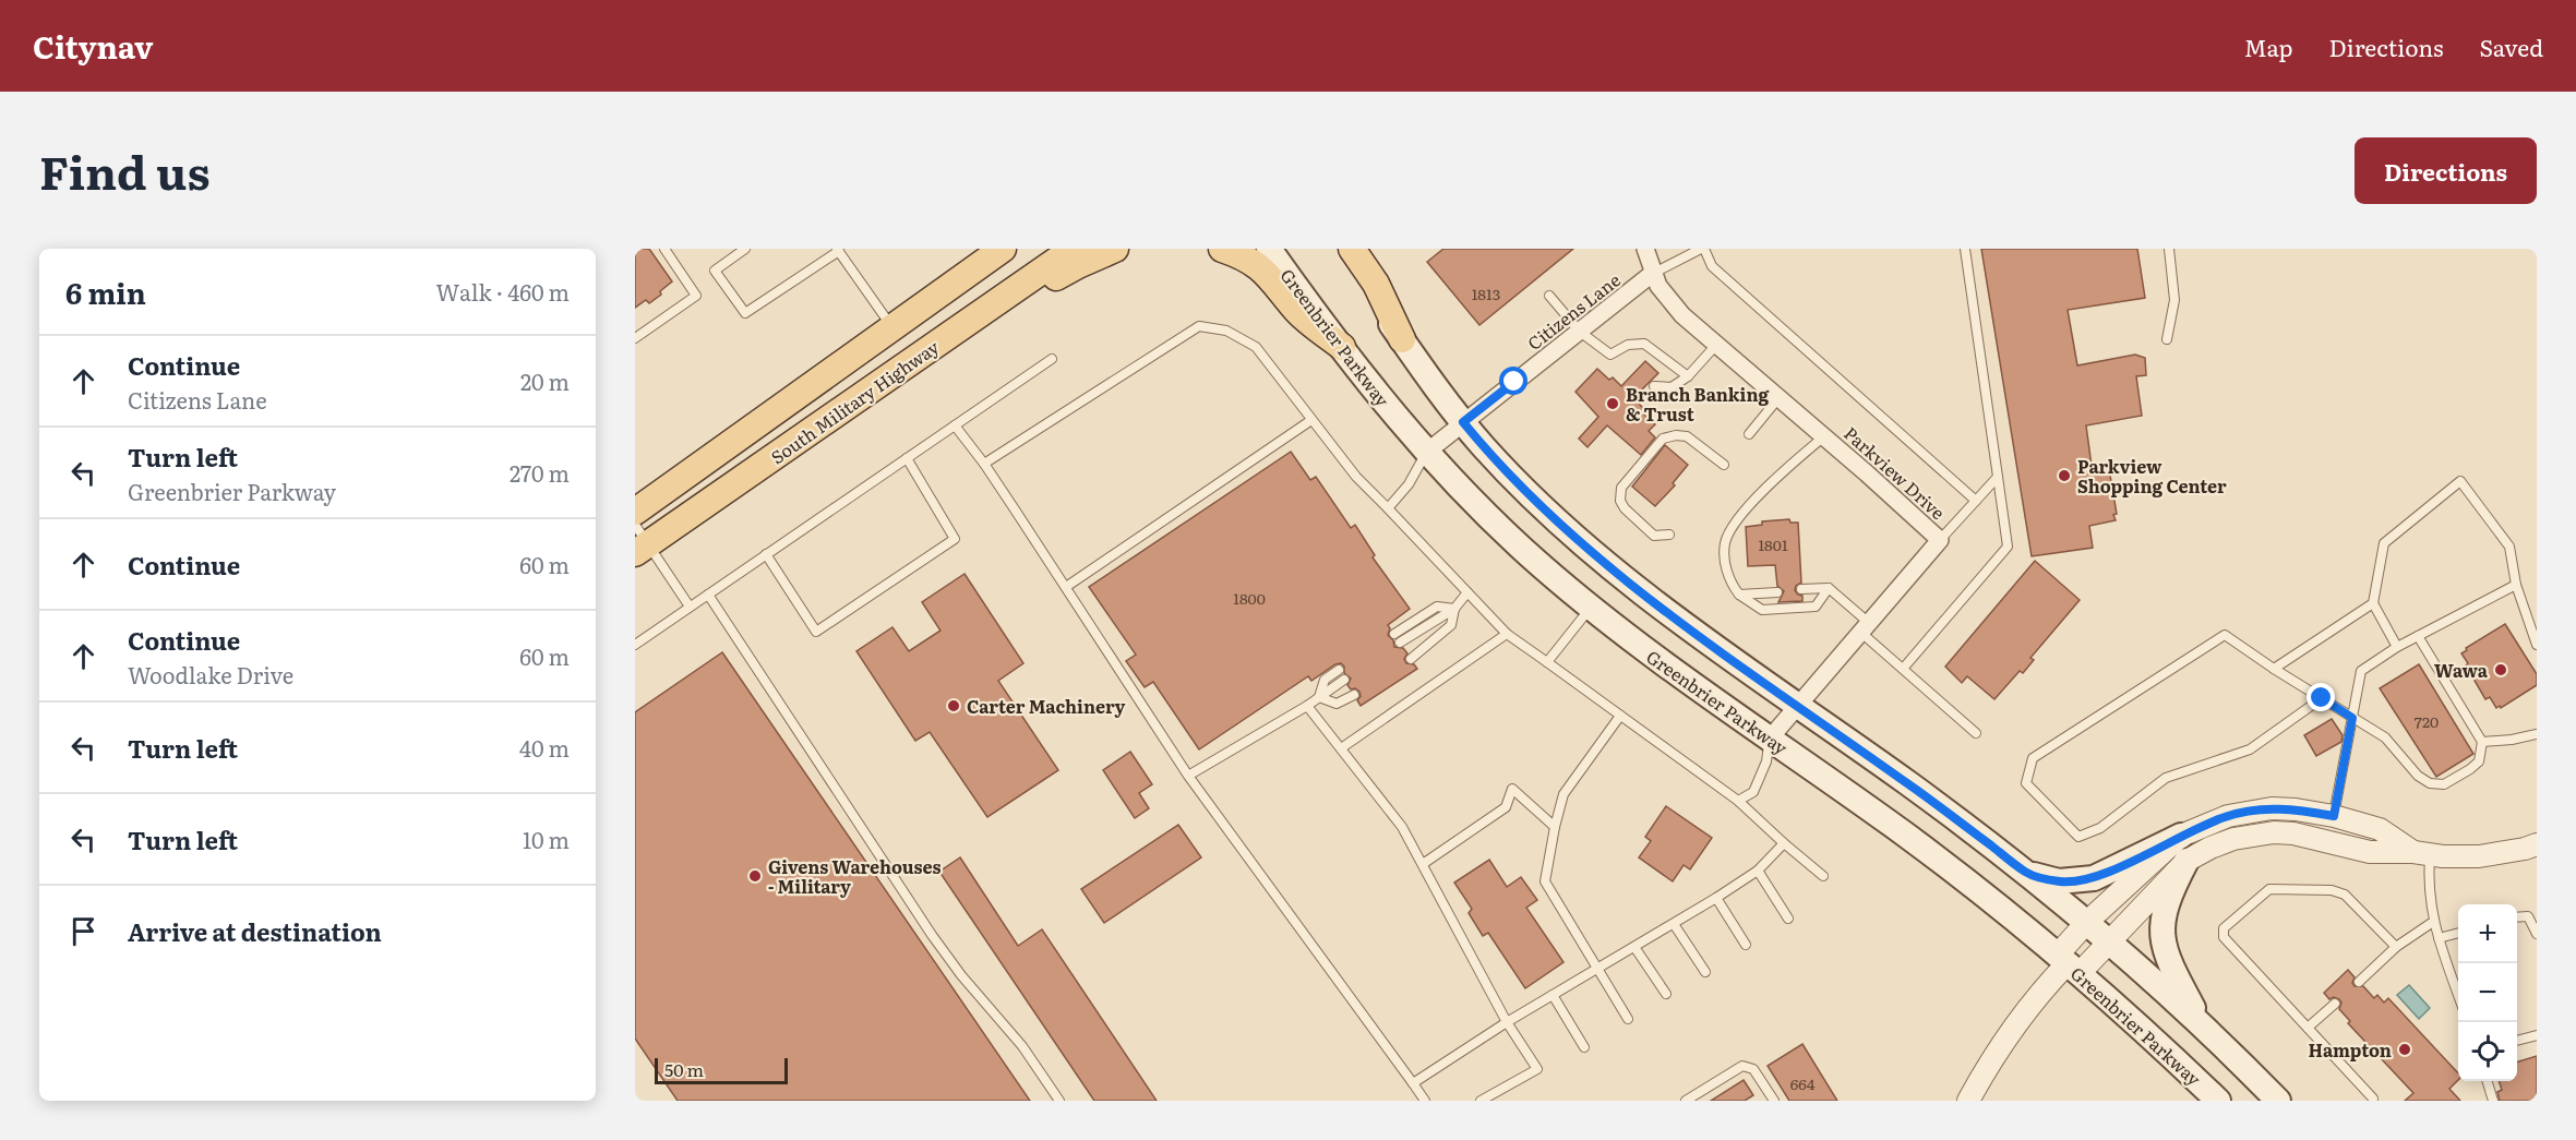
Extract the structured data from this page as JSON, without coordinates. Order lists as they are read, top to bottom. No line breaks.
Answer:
{"streets":{"main road":["Greenbrier Parkway","South Military Highway"],"street":["Citizens Lane","Parkview Drive"]},"crossings":[["Citizens Lane","Greenbrier Parkway"],["Citizens Lane","Parkview Drive"],["Greenbrier Parkway","Parkview Drive"]],"places":["Branch Banking & Trust","Parkview Shopping Center","Wawa","Carter Machinery","Givens Warehouses - Military","Hampton"],"house_numbers":["1813","1801","1800","720","664"],"scale_bar":"50 m","page":{"header":"Citynav","nav":["Map","Directions","Saved"],"title":"Find us","buttons":"Directions","heading":["6 min","Walk · 460 m"],"list":[["Continue","Citizens Lane","20 m"],["Turn left","Greenbrier Parkway","270 m"],["Continue","60 m"],["Continue","Woodlake Drive","60 m"],["Turn left","40 m"],["Turn left","10 m"],"Arrive at destination"],"map_buttons":["+","−"],"scale":"50 m"}}
